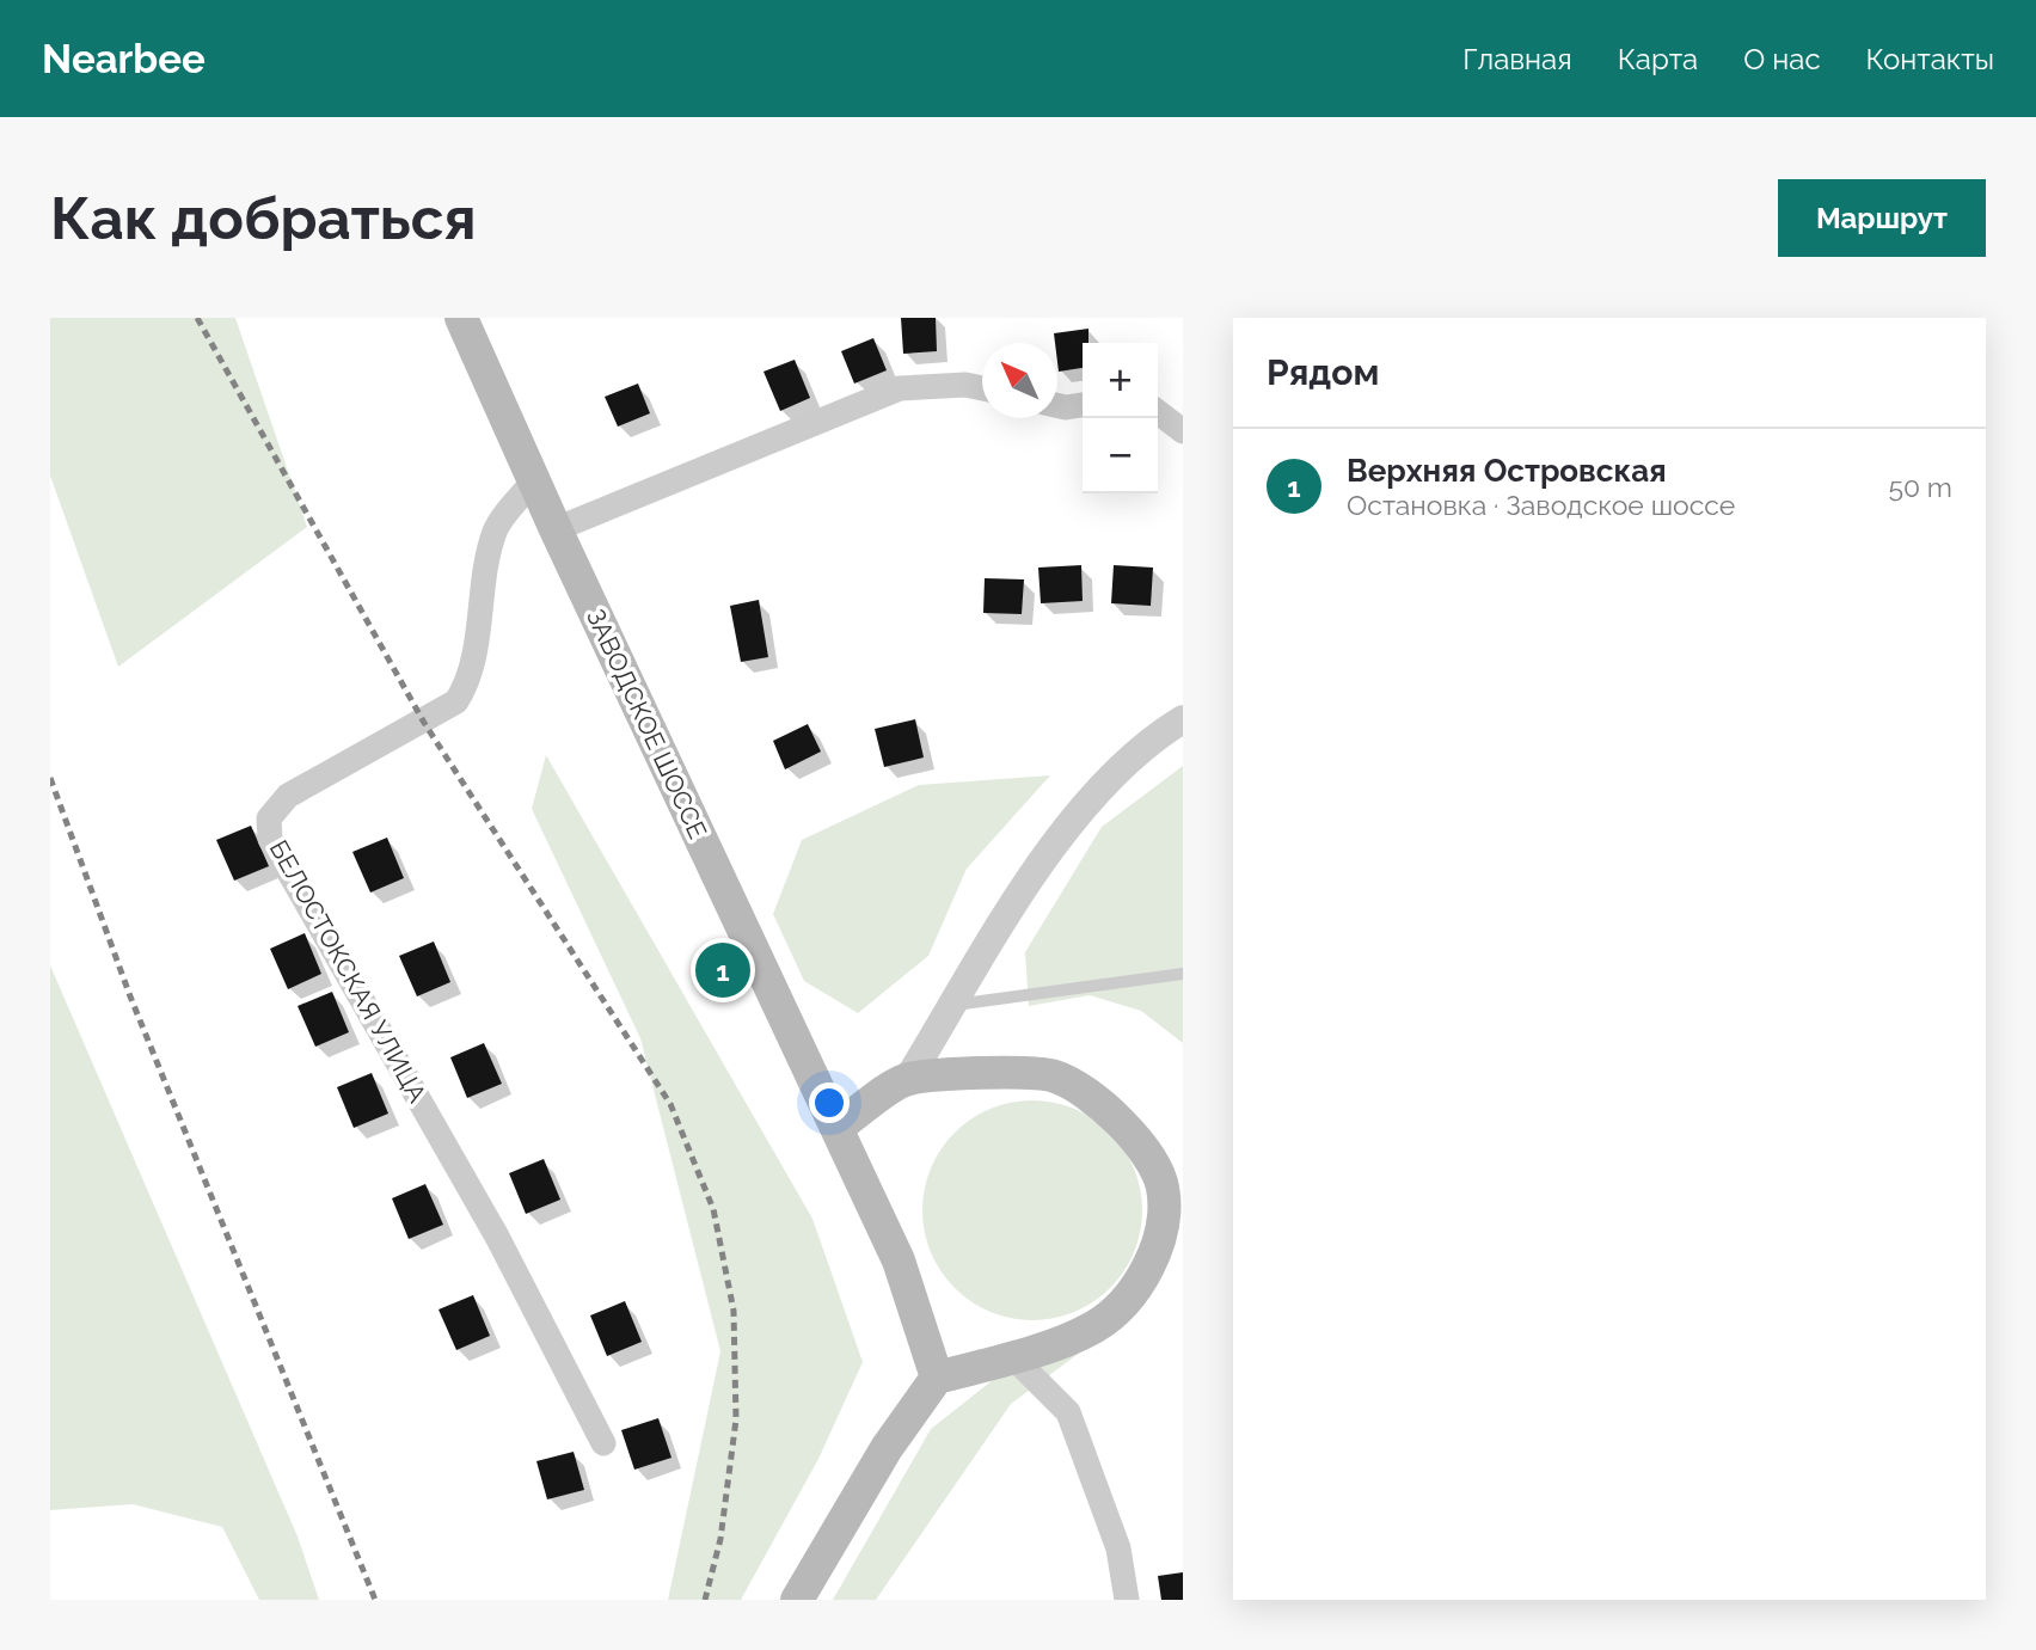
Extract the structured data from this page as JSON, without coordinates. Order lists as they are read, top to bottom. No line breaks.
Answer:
{"streets":{"main road":["ЗАВОДСКОЕ ШОССЕ"],"street":["БЕЛОСТОКСКАЯ УЛИЦА"]},"crossings":[["ЗАВОДСКОЕ ШОССЕ","БЕЛОСТОКСКАЯ УЛИЦА"]],"north":"top left","page":{"header":"Nearbee","nav":["Главная","Карта","О нас","Контакты"],"buttons":"Маршрут","title":"Как добраться","heading":"Рядом","map_buttons":["+","−"],"list":[{"mark":"1","name":"Верхняя Островская","note":"Остановка · Заводское шоссе","value":"50 m"}],"pins":"1"}}
